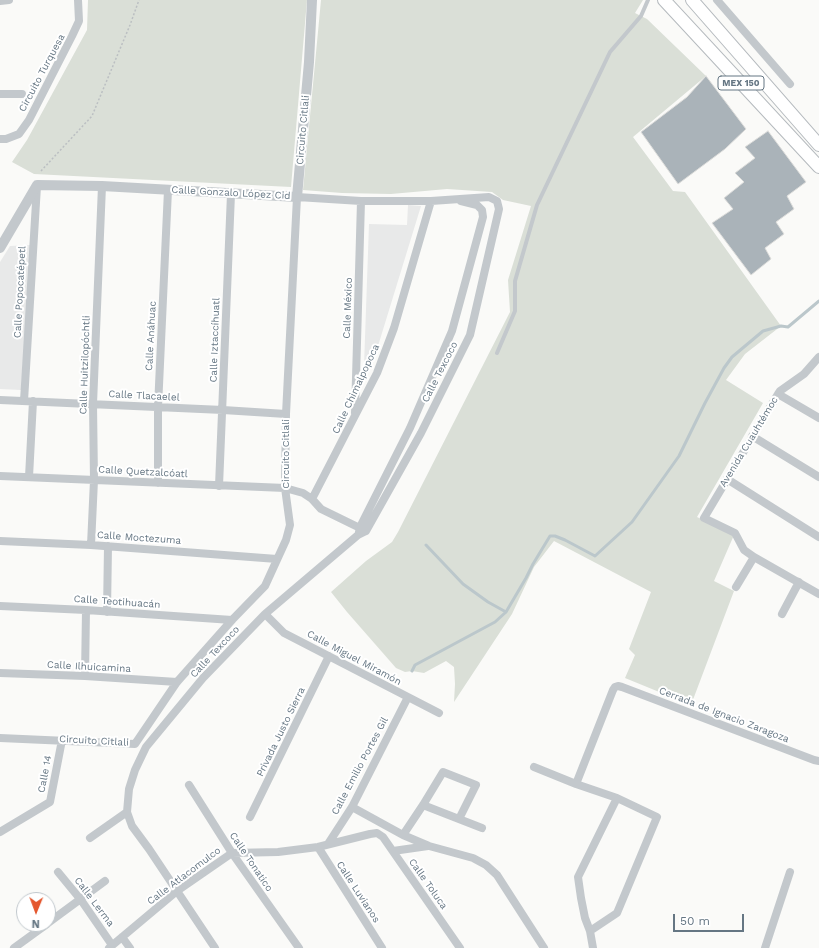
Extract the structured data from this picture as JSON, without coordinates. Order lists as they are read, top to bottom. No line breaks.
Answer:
{"streets":{"main road":["MEX 150"],"street":["Circuito Turquesa","Circuito Citlali","Calle Gonzalo López Cid","Calle Popocatépetl","Calle México","Calle Anáhuac","Calle Iztaccíhuatl","Calle Huitzilopóchtli","Calle Texcoco","Calle Chimalpopoca","Calle Tlacaelel","Avenida Cuauhtémoc","Calle Quetzalcóatl","Calle Moctezuma","Calle Teotihuacán","Calle Miguel Miramón","Calle Ilhuicamina","Cerrada de Ignacio Zaragoza","Privada Justo Sierra","Calle Emilio Portes Gil","Calle 14","Calle Tonatico","Calle Atlacomulco","Calle Toluca","Calle Luvianos","Calle Lerma"]},"crossings":[["Circuito Citlali","Calle Gonzalo López Cid"],["Circuito Citlali","Calle Tlacaelel"],["Circuito Citlali","Calle Quetzalcóatl"],["Circuito Citlali","Calle Moctezuma"],["Circuito Citlali","Calle Teotihuacán"],["Circuito Citlali","Calle Ilhuicamina"],["Circuito Citlali","Calle 14"],["Calle Gonzalo López Cid","Calle Popocatépetl"],["Calle Gonzalo López Cid","Calle México"],["Calle Gonzalo López Cid","Calle Anáhuac"],["Calle Gonzalo López Cid","Calle Iztaccíhuatl"],["Calle Gonzalo López Cid","Calle Huitzilopóchtli"],["Calle Gonzalo López Cid","Calle Texcoco"],["Calle Gonzalo López Cid","Calle Chimalpopoca"],["Calle Popocatépetl","Calle Tlacaelel"],["Calle Popocatépetl","Calle Quetzalcóatl"],["Calle México","Calle Chimalpopoca"],["Calle Anáhuac","Calle Tlacaelel"],["Calle Anáhuac","Calle Quetzalcóatl"],["Calle Iztaccíhuatl","Calle Tlacaelel"],["Calle Iztaccíhuatl","Calle Quetzalcóatl"],["Calle Huitzilopóchtli","Calle Tlacaelel"],["Calle Huitzilopóchtli","Calle Quetzalcóatl"],["Calle Huitzilopóchtli","Calle Moctezuma"],["Calle Texcoco","Calle Miguel Miramón"],["Calle Chimalpopoca","Calle Quetzalcóatl"],["Calle Miguel Miramón","Privada Justo Sierra"],["Calle Miguel Miramón","Calle Emilio Portes Gil"],["Calle Emilio Portes Gil","Calle Atlacomulco"],["Calle Tonatico","Calle Atlacomulco"],["Calle Atlacomulco","Calle Toluca"],["Calle Atlacomulco","Calle Luvianos"],["Calle Atlacomulco","Calle Lerma"]],"scale_bar":"50 m","north":"bottom"}
